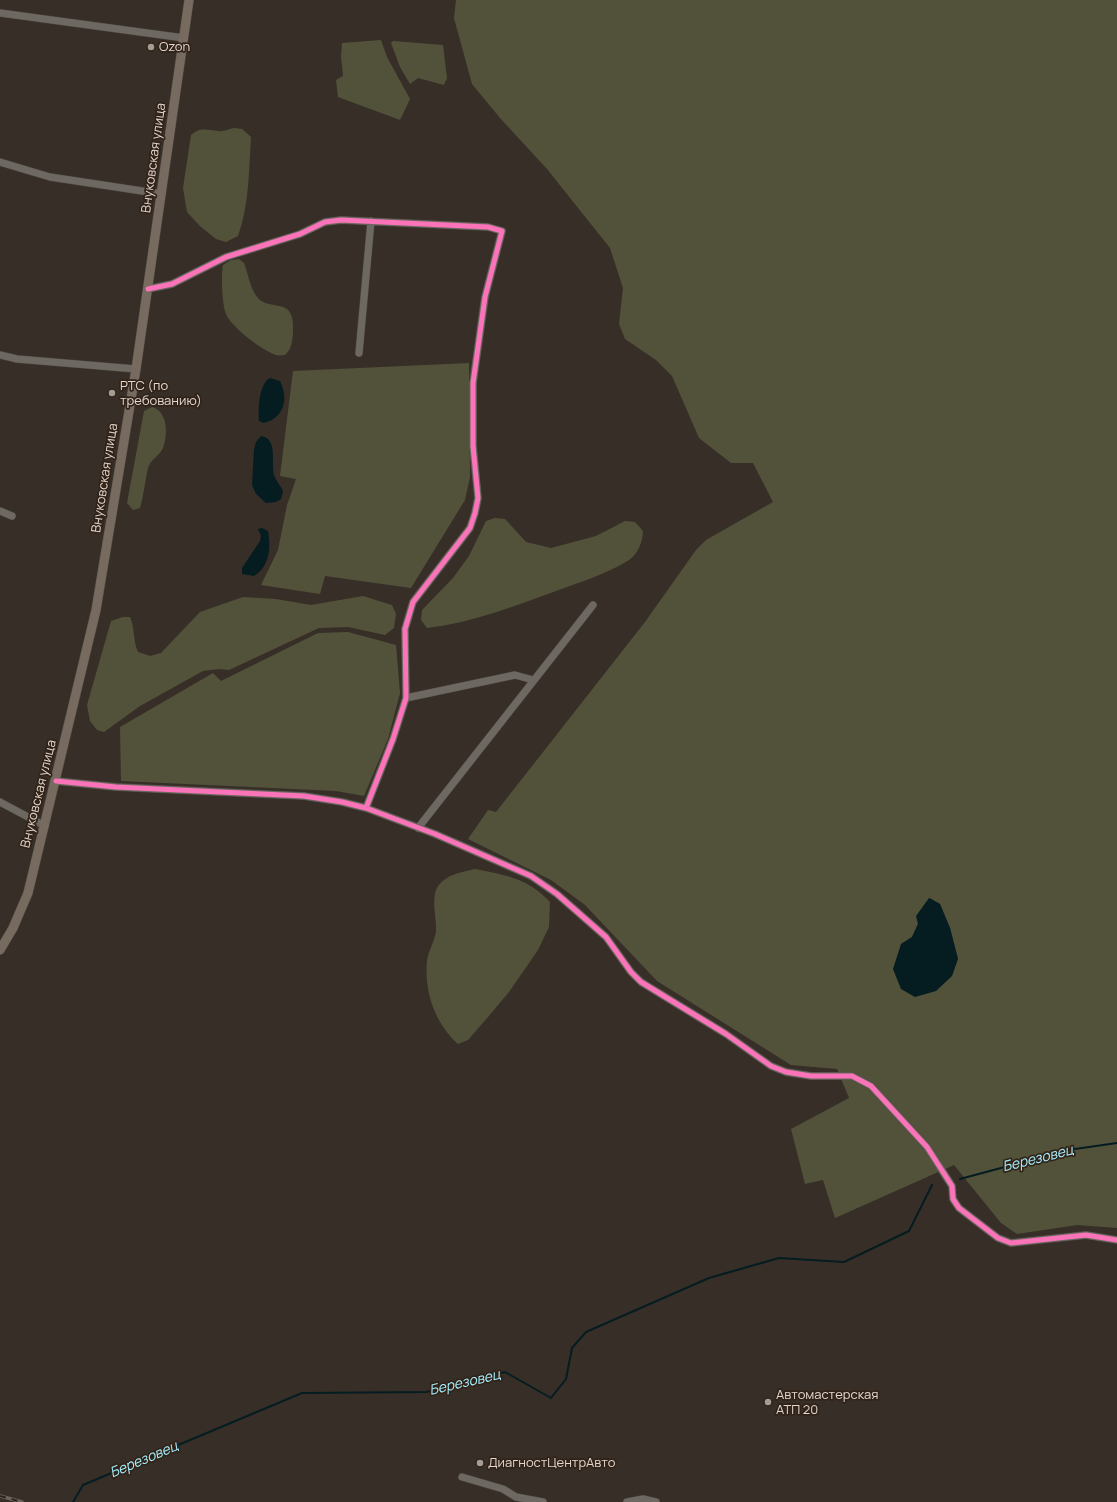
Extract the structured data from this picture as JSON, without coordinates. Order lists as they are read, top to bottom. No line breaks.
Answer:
{"streets":{"main road":["Внуковская улица"]},"water":["Березовец"],"places":["Ozon","РТС (по требованию)","Автомастерская АТП 20","ДиагностЦентрАвто"]}
